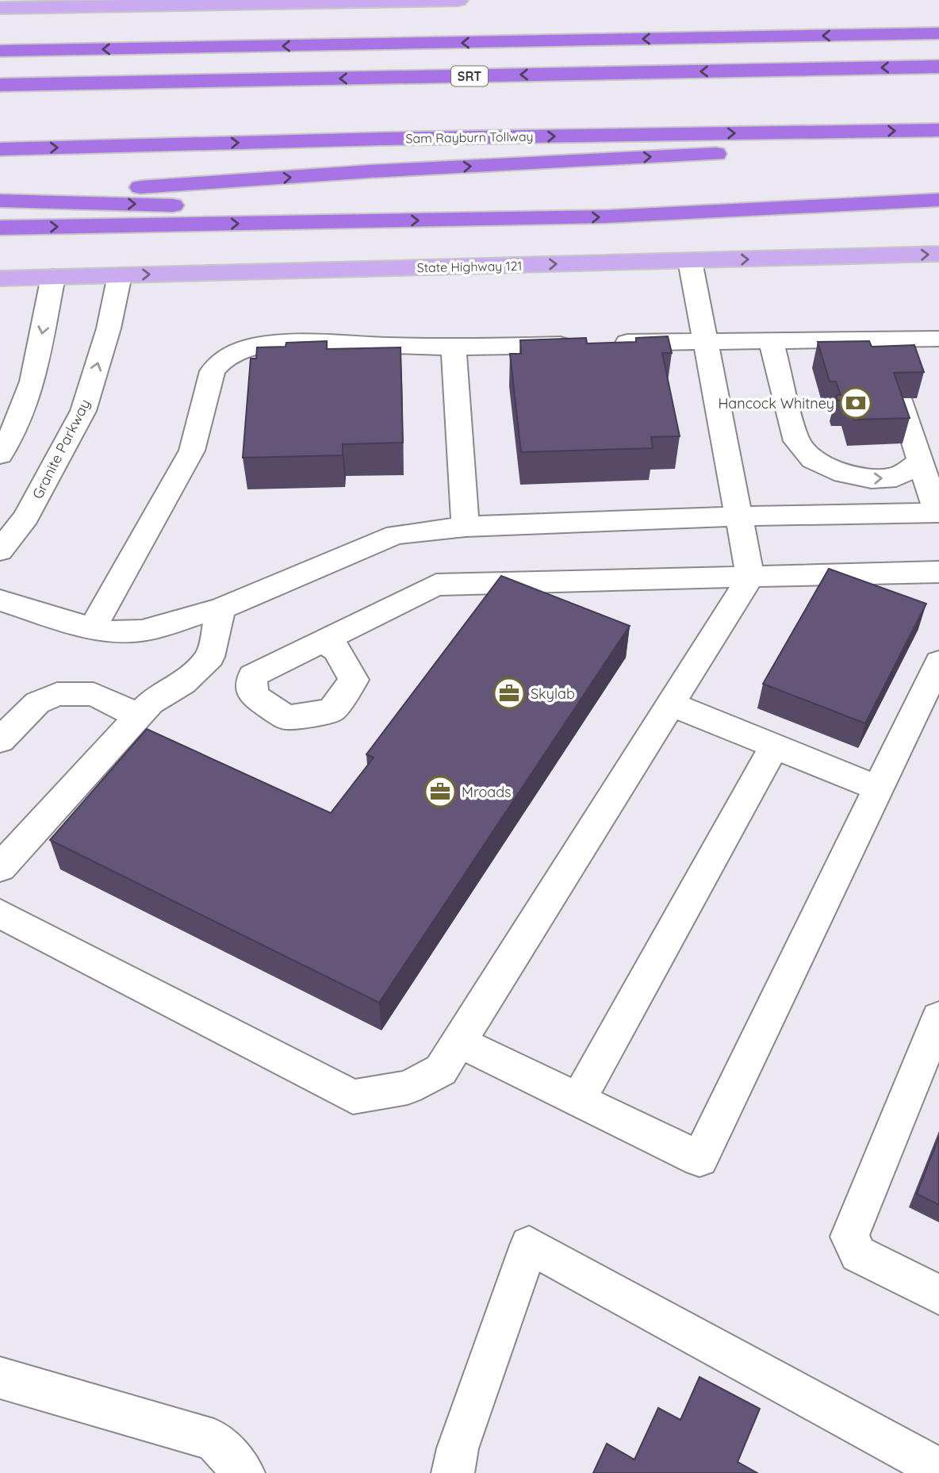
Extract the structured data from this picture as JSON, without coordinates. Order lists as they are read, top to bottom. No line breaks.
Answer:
{"streets":{"highway":["SRT","Sam Rayburn Tollway"],"main road":["State Highway 121"],"street":["Granite Parkway"]},"crossings":[["State Highway 121","Granite Parkway"]],"places":{"bank":["Hancock Whitney"],"office":["Skylab","Mroads"]}}
